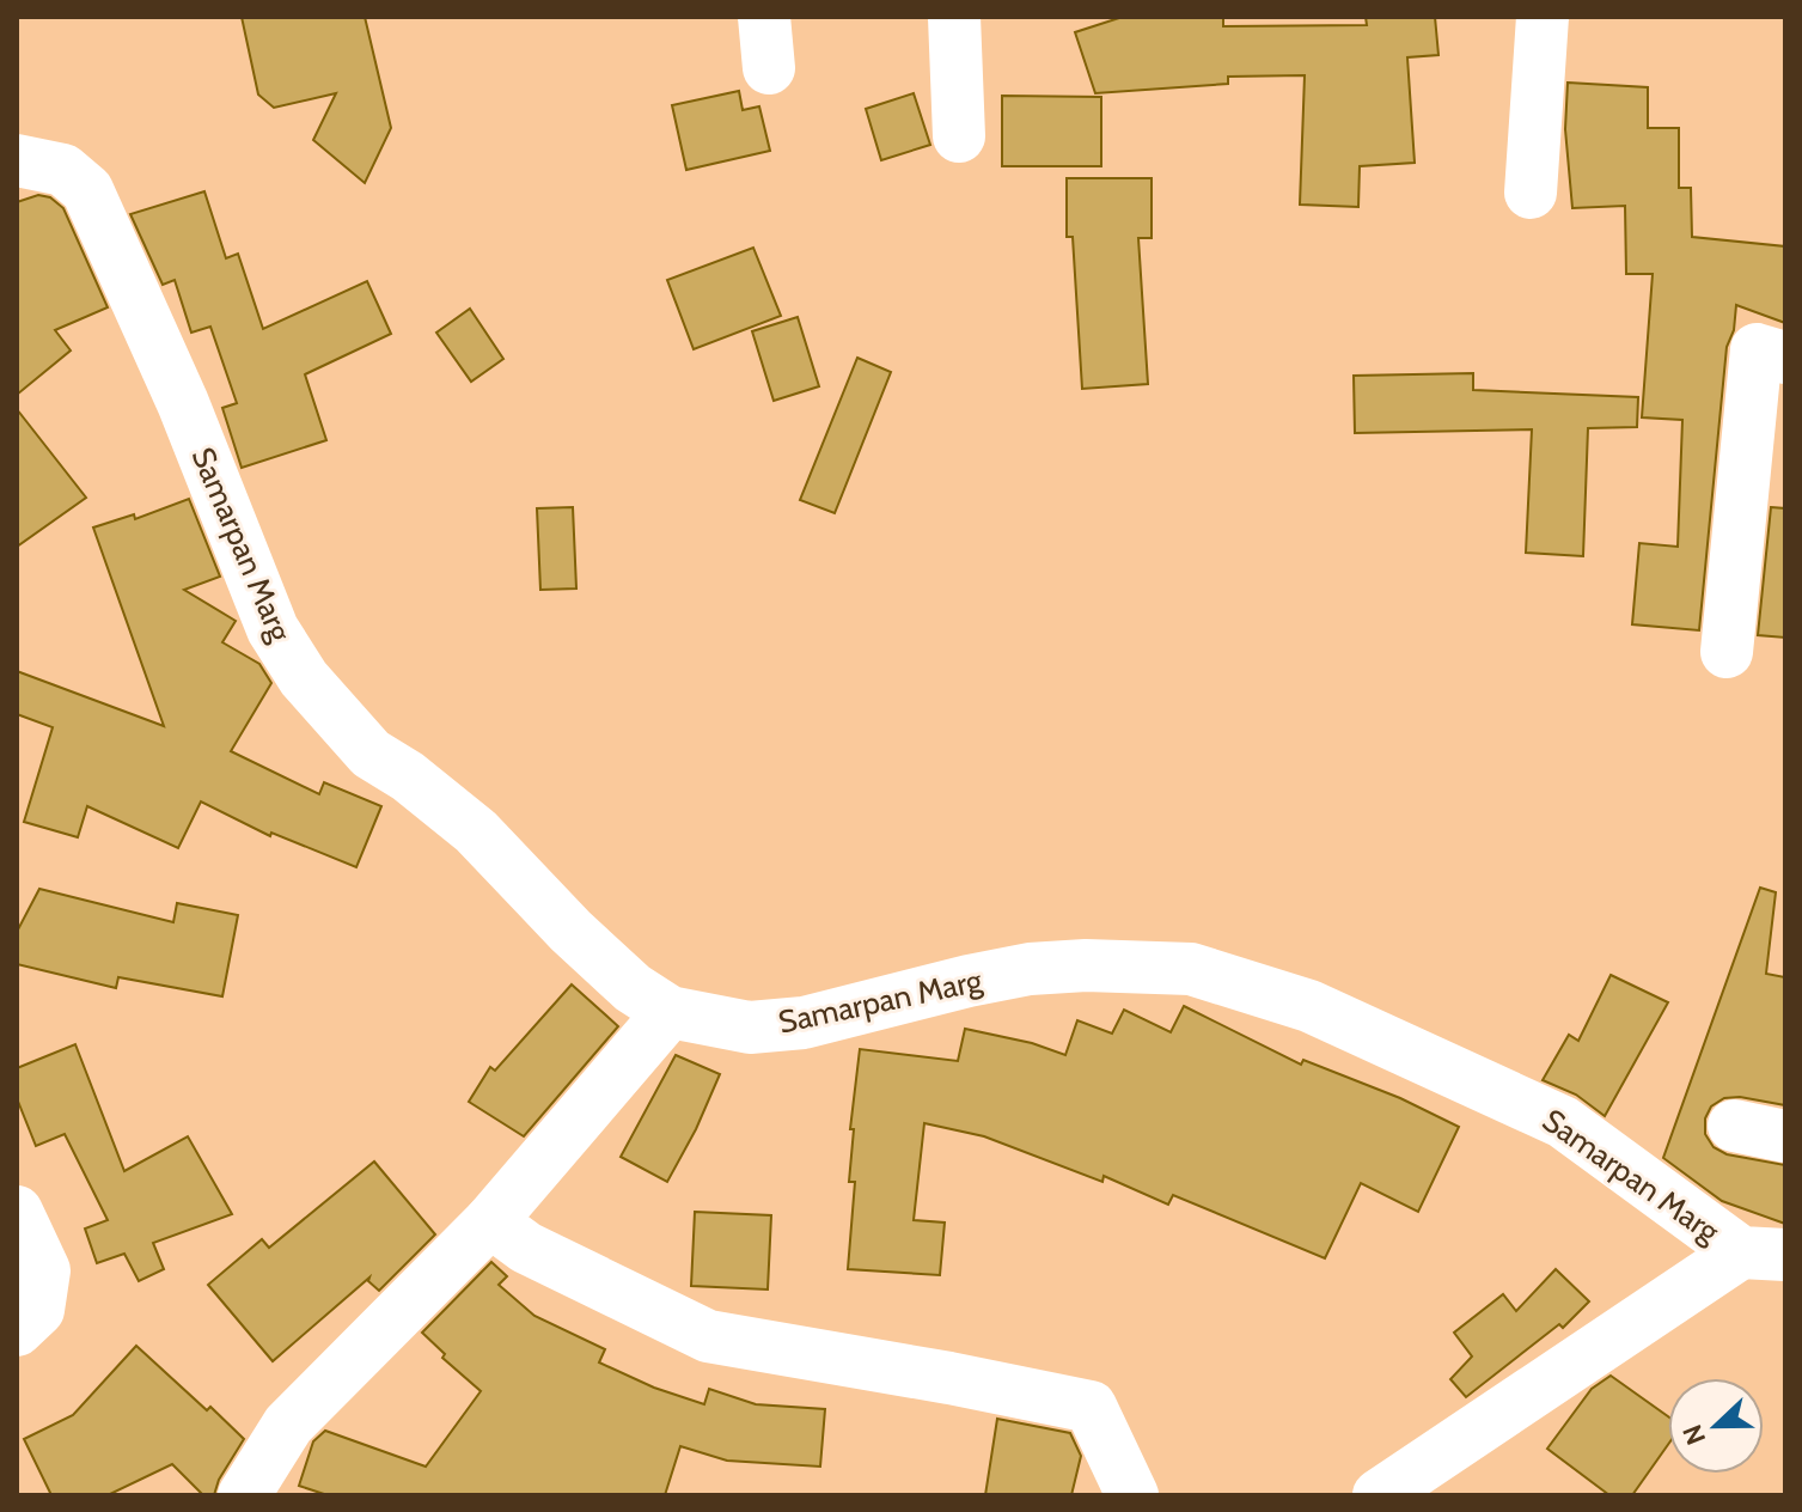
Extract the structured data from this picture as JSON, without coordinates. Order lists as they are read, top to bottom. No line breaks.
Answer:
{"streets":{"street":["Samarpan Marg"]},"north":"left"}
